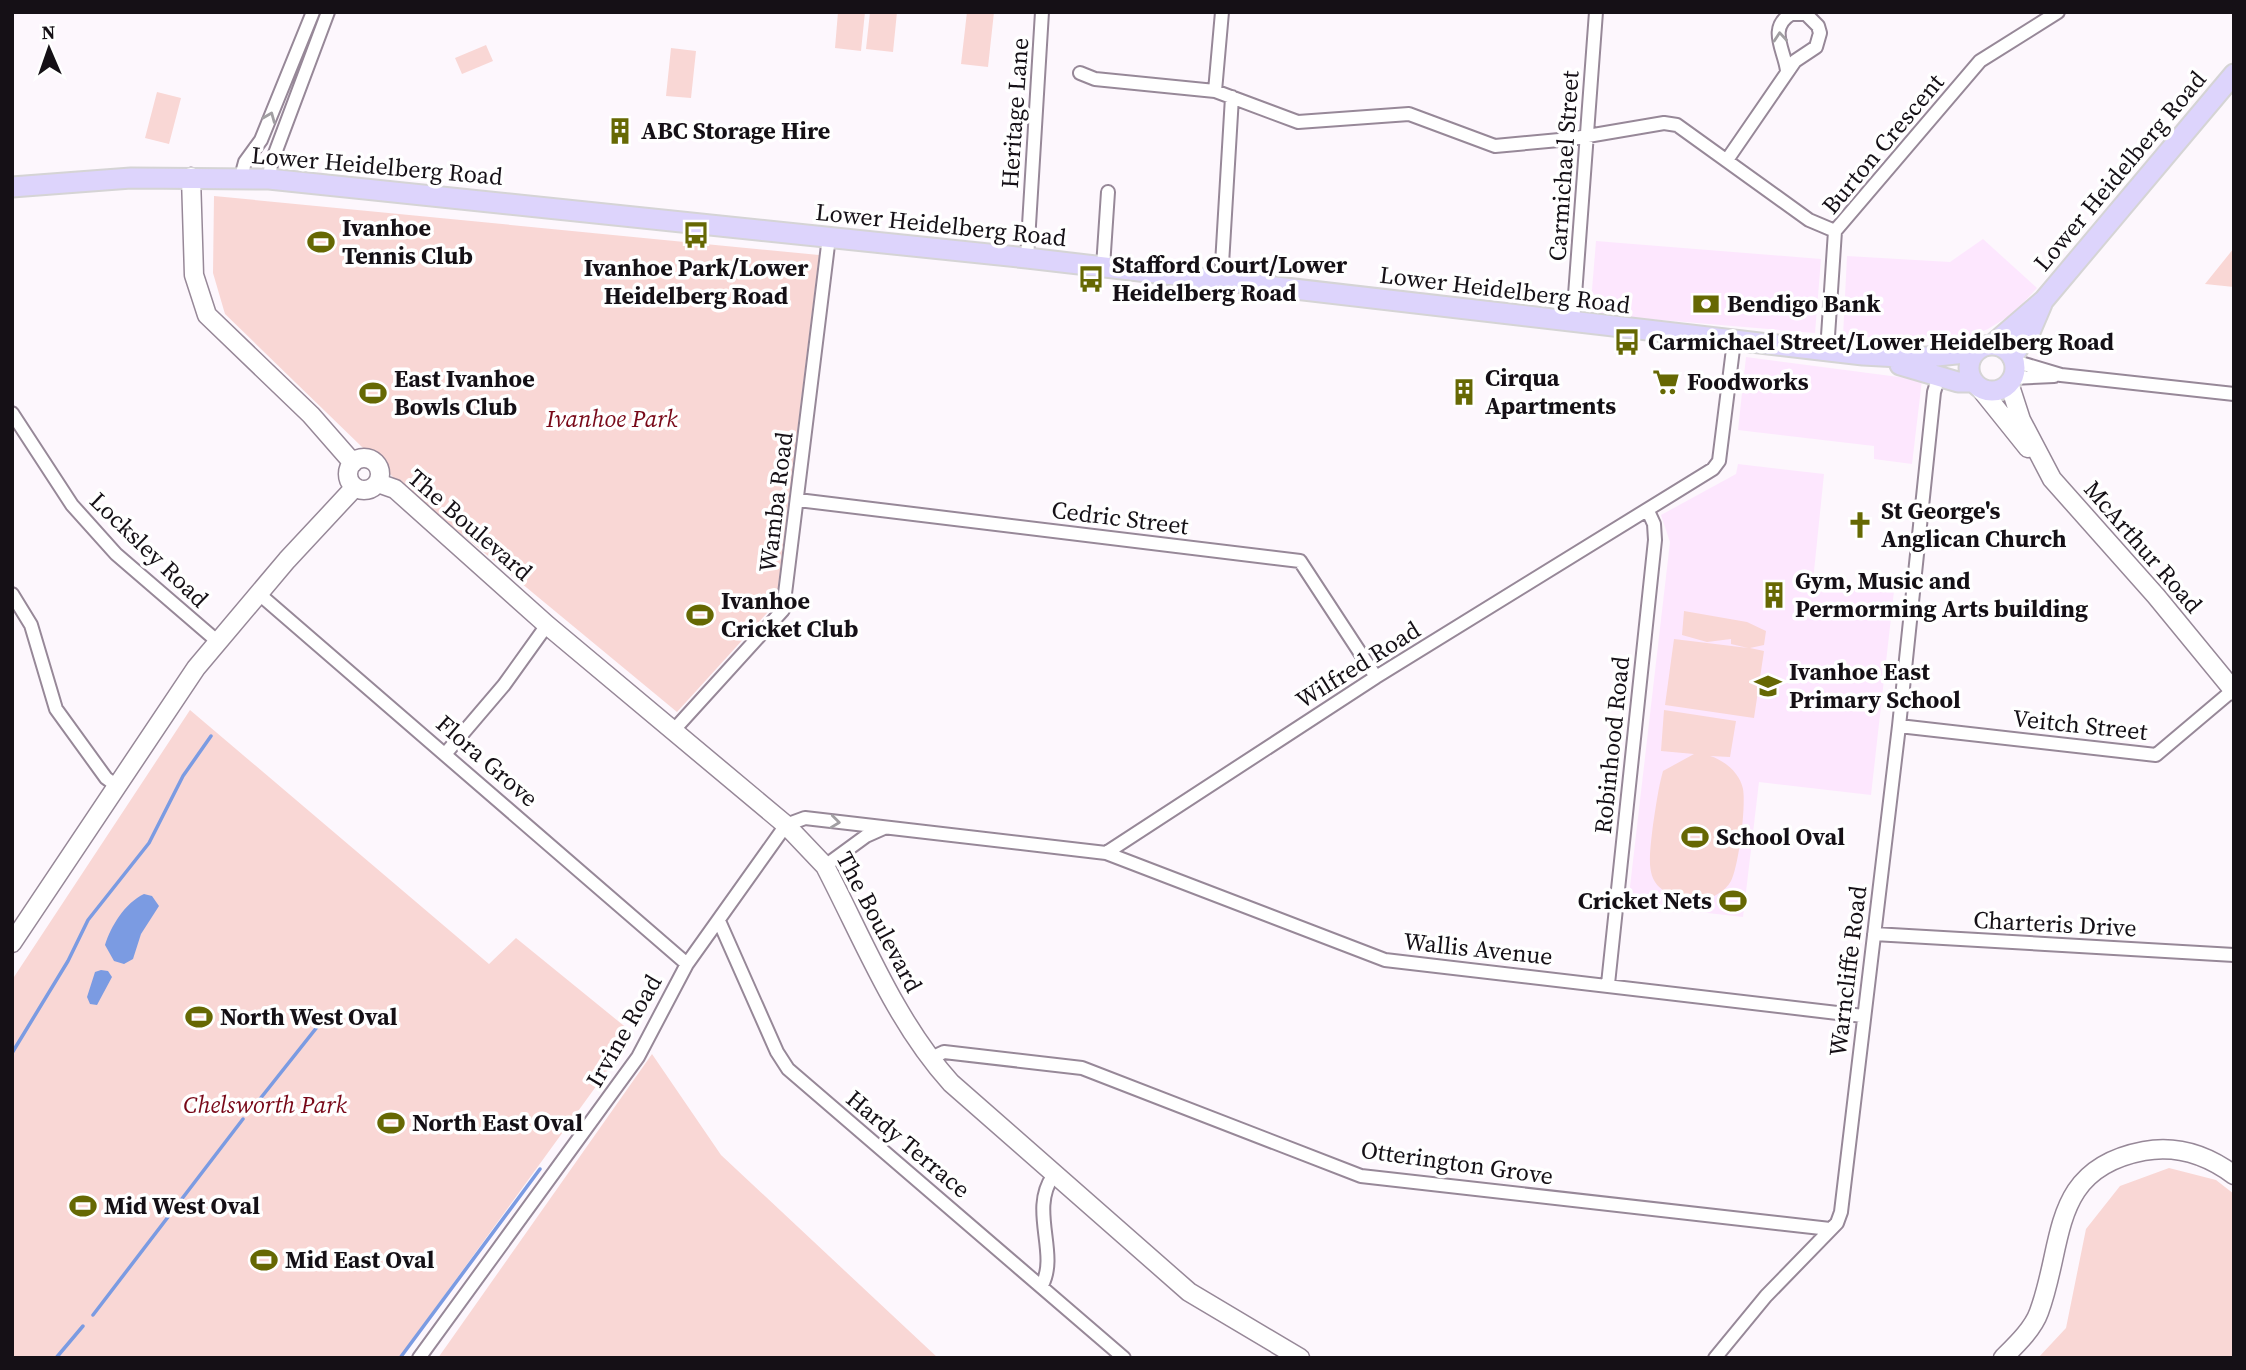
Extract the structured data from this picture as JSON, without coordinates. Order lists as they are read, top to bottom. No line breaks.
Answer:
{"streets":{"main road":["Lower Heidelberg Road"],"street":["Heritage Lane","Burton Crescent","Carmichael Street","Wamba Road","Cedric Street","The Boulevard","McArthur Road","Locksley Road","Wilfred Road","Veitch Street","Robinhood Road","Flora Grove","Charteris Drive","Wallis Avenue","Warncliffe Road","Irvine Road","Hardy Terrace","Otterington Grove"]},"crossings":[["Heritage Lane","Lower Heidelberg Road"],["Burton Crescent","Lower Heidelberg Road"],["Lower Heidelberg Road","Carmichael Street"],["Lower Heidelberg Road","Wamba Road"],["Lower Heidelberg Road","McArthur Road"],["Lower Heidelberg Road","Wilfred Road"],["Lower Heidelberg Road","Warncliffe Road"],["Wamba Road","Cedric Street"],["Wamba Road","The Boulevard"],["Cedric Street","Wilfred Road"],["The Boulevard","Irvine Road"],["The Boulevard","Otterington Grove"],["McArthur Road","Veitch Street"],["Wilfred Road","Robinhood Road"],["Wilfred Road","Wallis Avenue"],["Veitch Street","Warncliffe Road"],["Robinhood Road","Wallis Avenue"],["Flora Grove","Irvine Road"],["Charteris Drive","Warncliffe Road"],["Wallis Avenue","Warncliffe Road"],["Warncliffe Road","Otterington Grove"],["Irvine Road","Hardy Terrace"]],"parks":["Ivanhoe Park","Chelsworth Park"],"places":{"building":["ABC Storage Hire","Cirqua Apartments","Gym, Music and Permorming Arts building"],"bus stop":["Ivanhoe Park/Lower Heidelberg Road","Stafford Court/Lower Heidelberg Road","Carmichael Street/Lower Heidelberg Road"],"sports":["Ivanhoe Tennis Club","East Ivanhoe Bowls Club","Ivanhoe Cricket Club","School Oval","Cricket Nets","North West Oval","North East Oval","Mid West Oval","Mid East Oval"],"bank":["Bendigo Bank"],"supermarket":["Foodworks"],"church":["St George's Anglican Church"],"school or university":["Ivanhoe East Primary School"]},"north":"top"}
